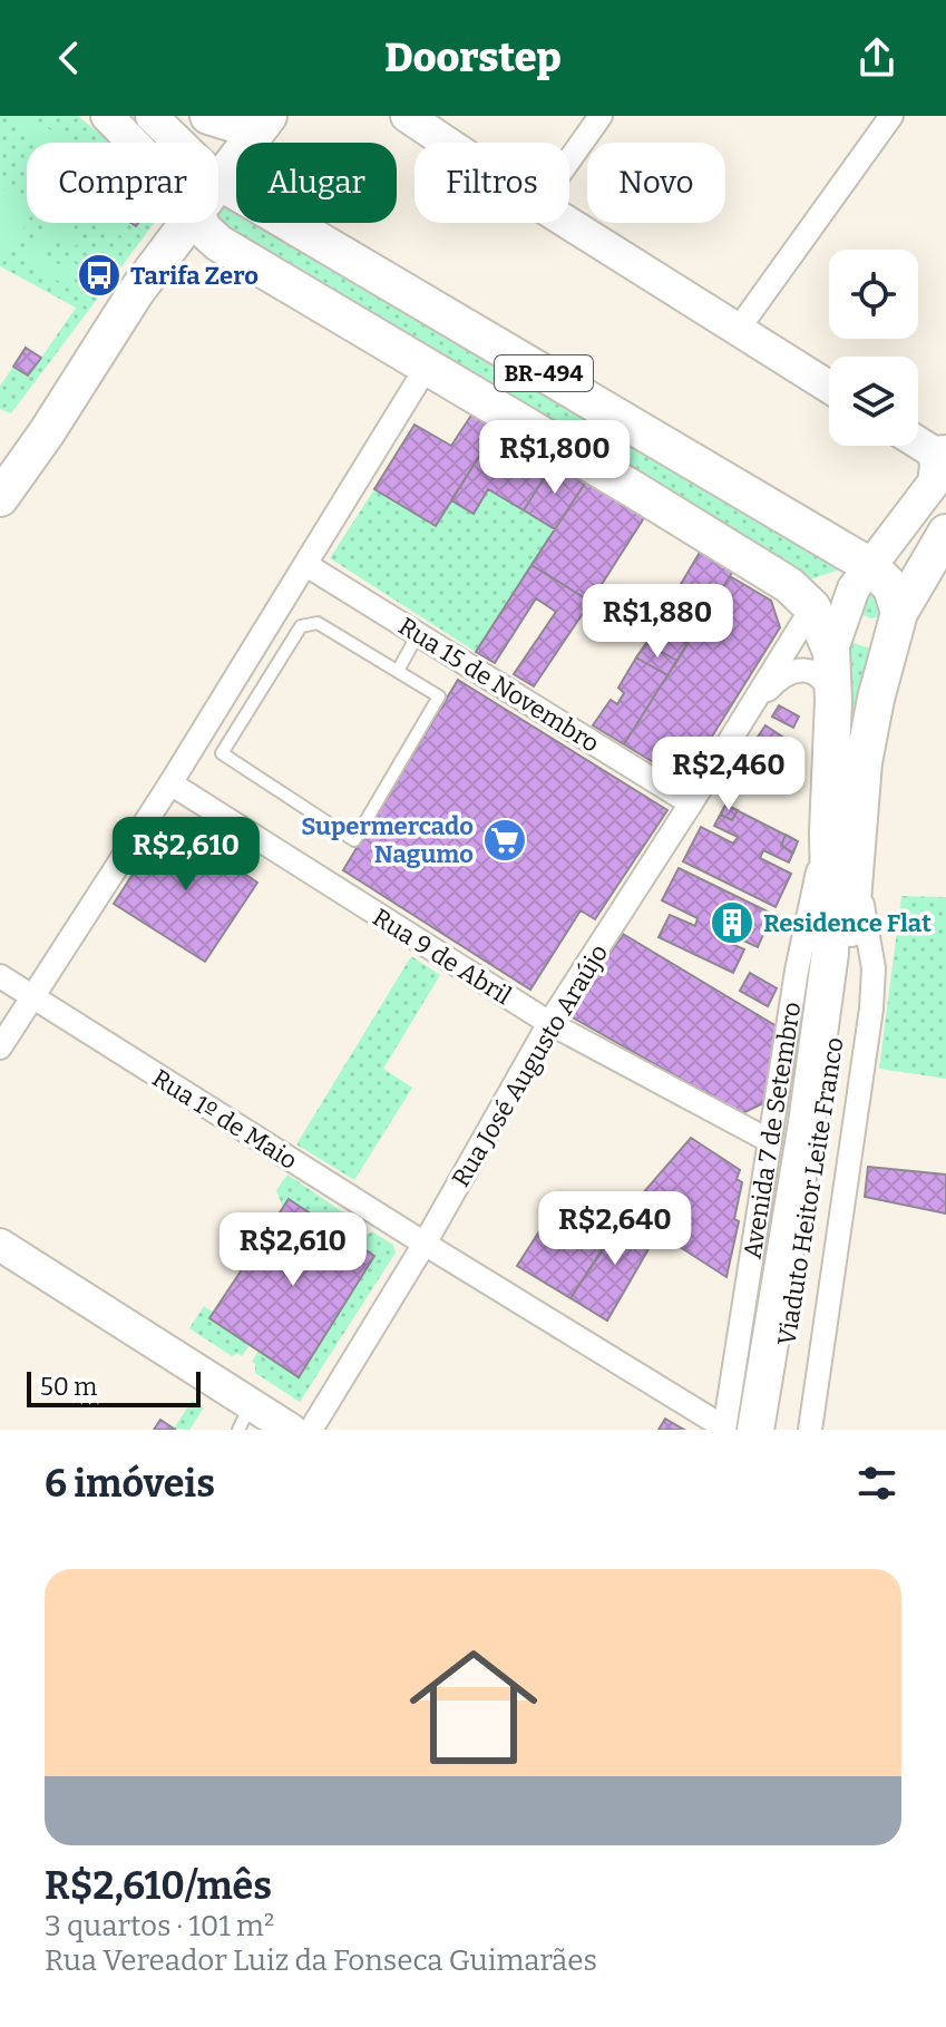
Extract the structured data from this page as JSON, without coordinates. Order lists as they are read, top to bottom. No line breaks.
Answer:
{"streets":{"main road":["BR-494","Avenida 7 de Setembro","Viaduto Heitor Leite Franco"],"street":["Rua 15 de Novembro","Rua 9 de Abril","Rua José Augusto Araújo","Rua 1º de Maio"]},"crossings":[["BR-494","Rua José Augusto Araújo"],["BR-494","Avenida 7 de Setembro"],["Rua 15 de Novembro","Rua José Augusto Araújo"],["Rua 9 de Abril","Rua José Augusto Araújo"],["Rua 9 de Abril","Avenida 7 de Setembro"],["Rua José Augusto Araújo","Rua 1º de Maio"],["Rua José Augusto Araújo","Avenida 7 de Setembro"],["Rua 1º de Maio","Avenida 7 de Setembro"],["Avenida 7 de Setembro","Viaduto Heitor Leite Franco"]],"places":{"bus stop":["Tarifa Zero"],"supermarket":["Supermercado Nagumo"],"building":["Residence Flat"]},"scale_bar":"50 m","page":{"header":"Doorstep","chip":["Comprar","Alugar","Filtros","Novo"],"price":["R$1,800","R$1,880","R$2,460","R$2,610","R$2,640","R$2,610"],"scale":"50 m","heading":"6 imóveis","list":[{"name":"R$2,610/mês","note":"3 quartos · 101 m² · Rua Vereador Luiz da Fonseca Guimarães"}]}}
